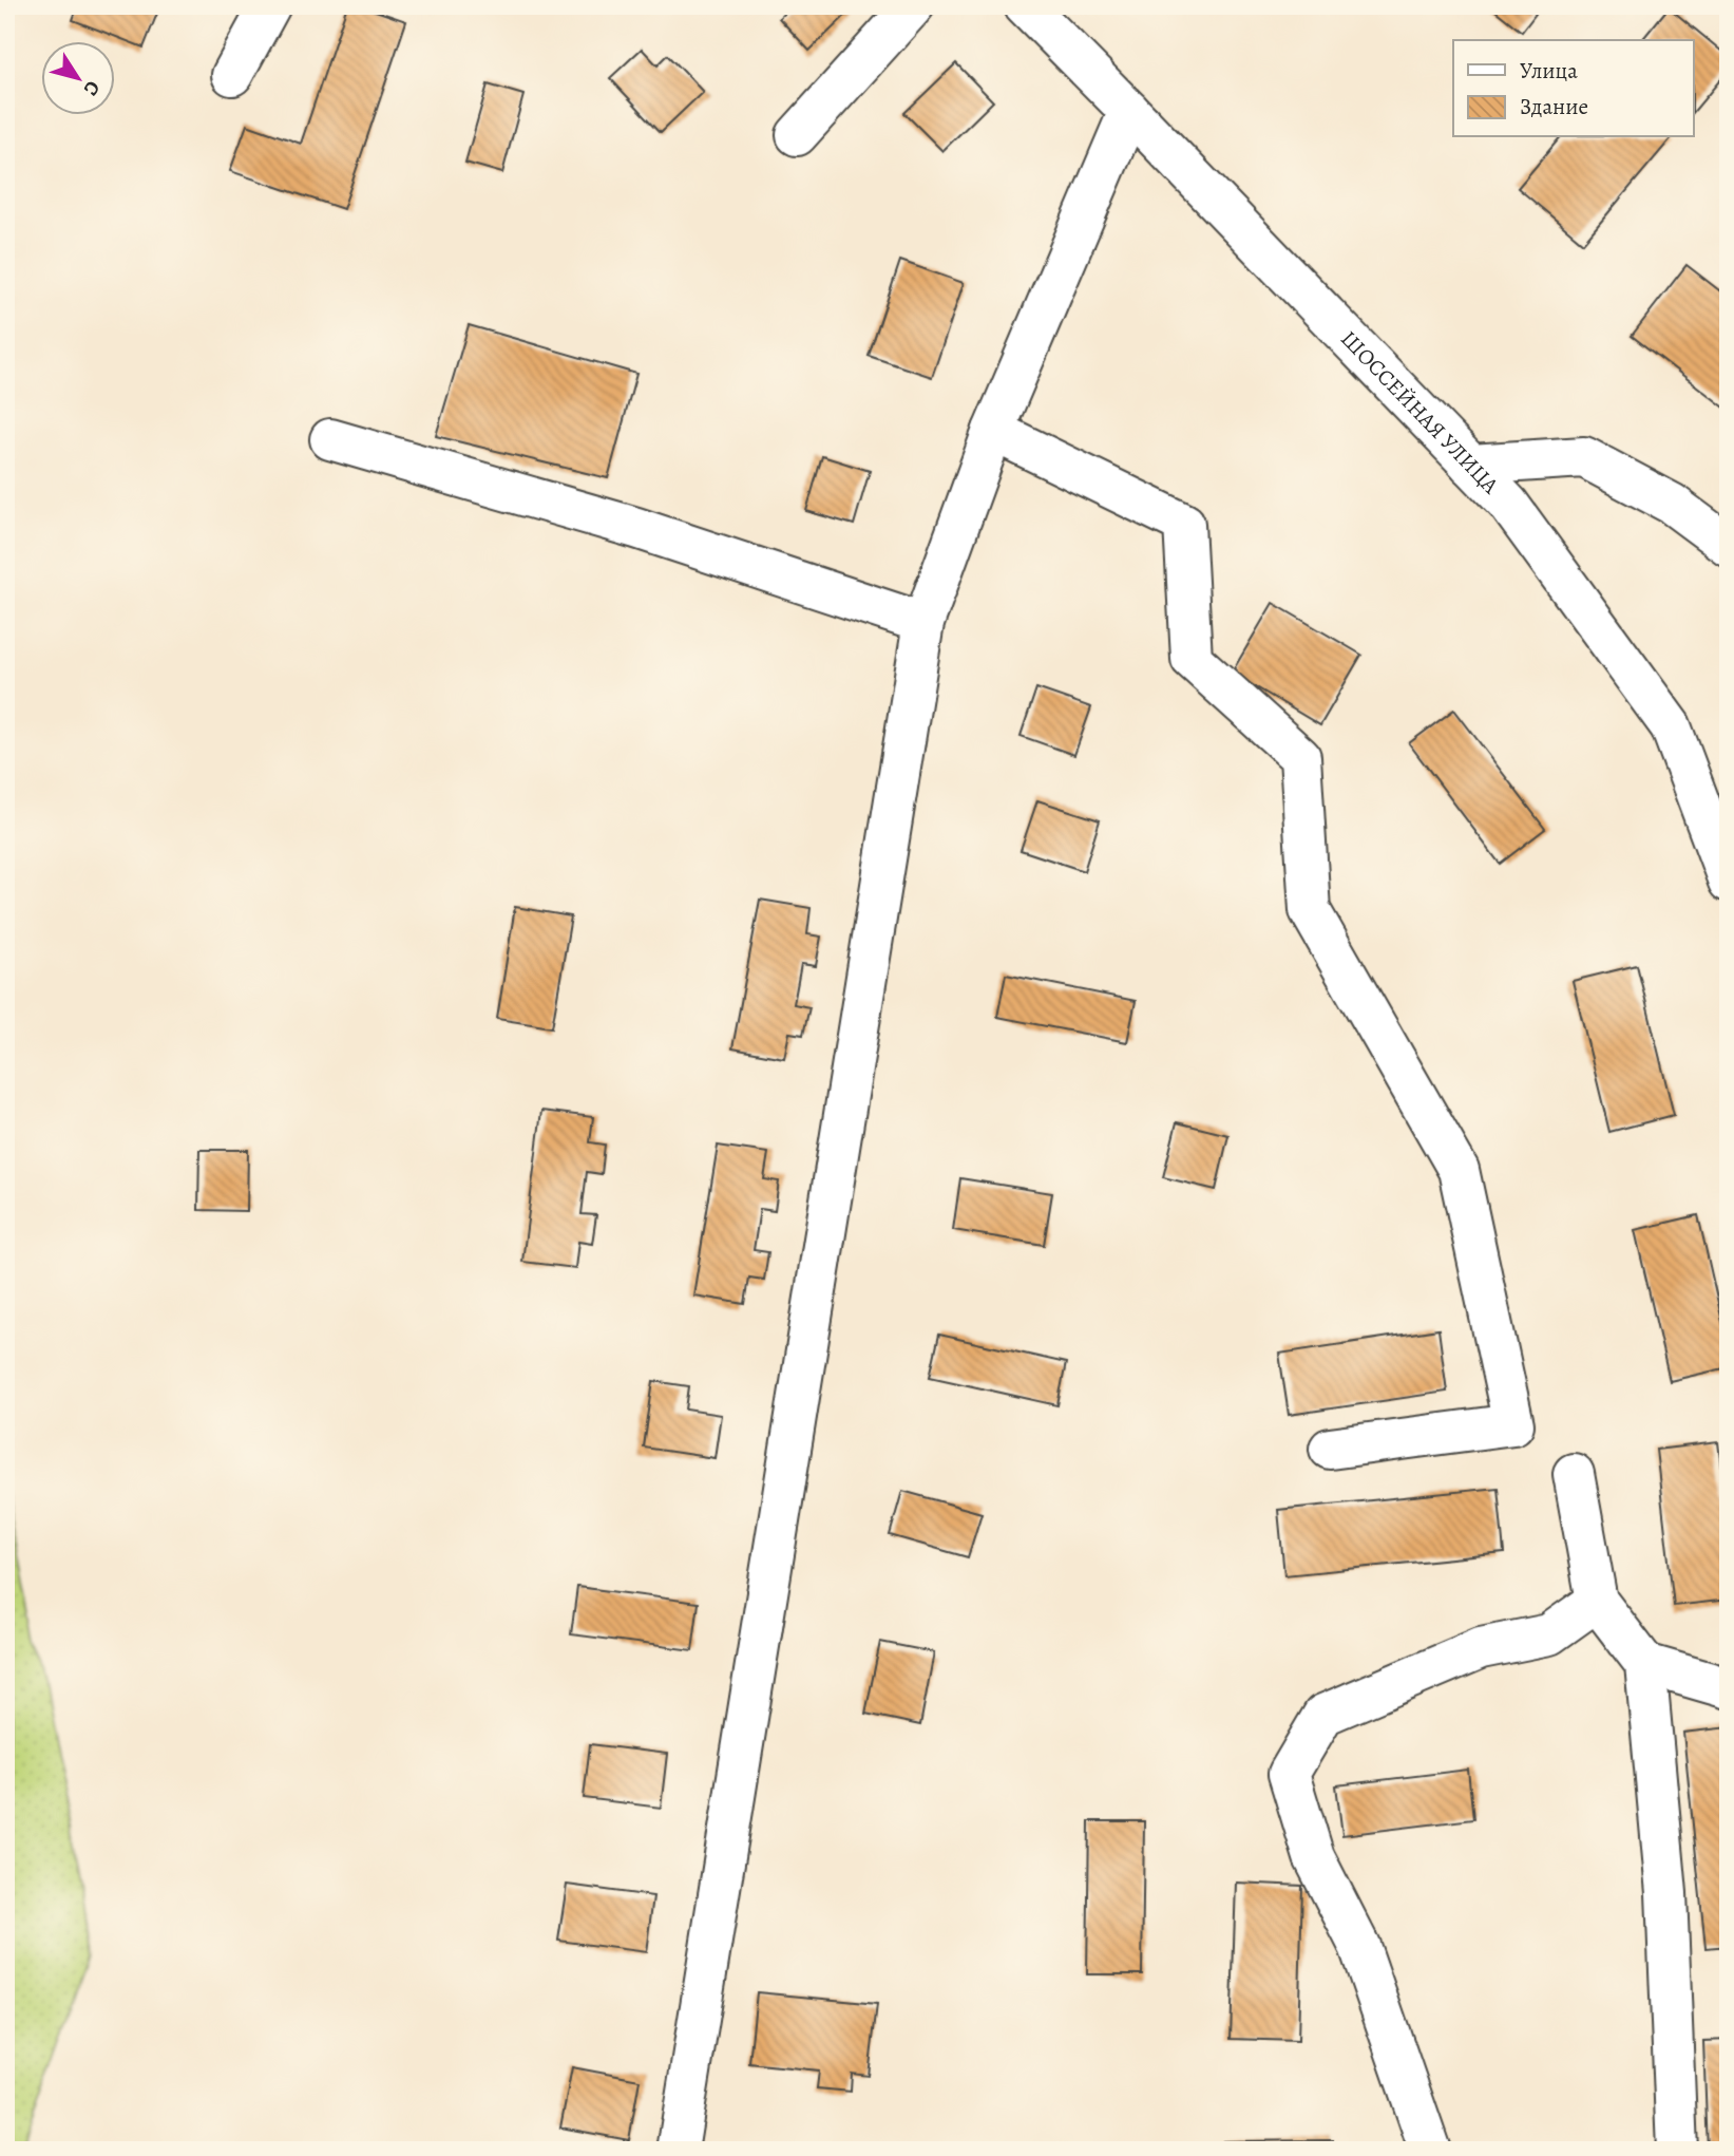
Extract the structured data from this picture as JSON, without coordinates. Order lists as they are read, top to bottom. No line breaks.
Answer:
{"streets":{"street":["ШОССЕЙНАЯ УЛИЦА"]},"legend":["Улица","Здание"],"north":"bottom right"}
